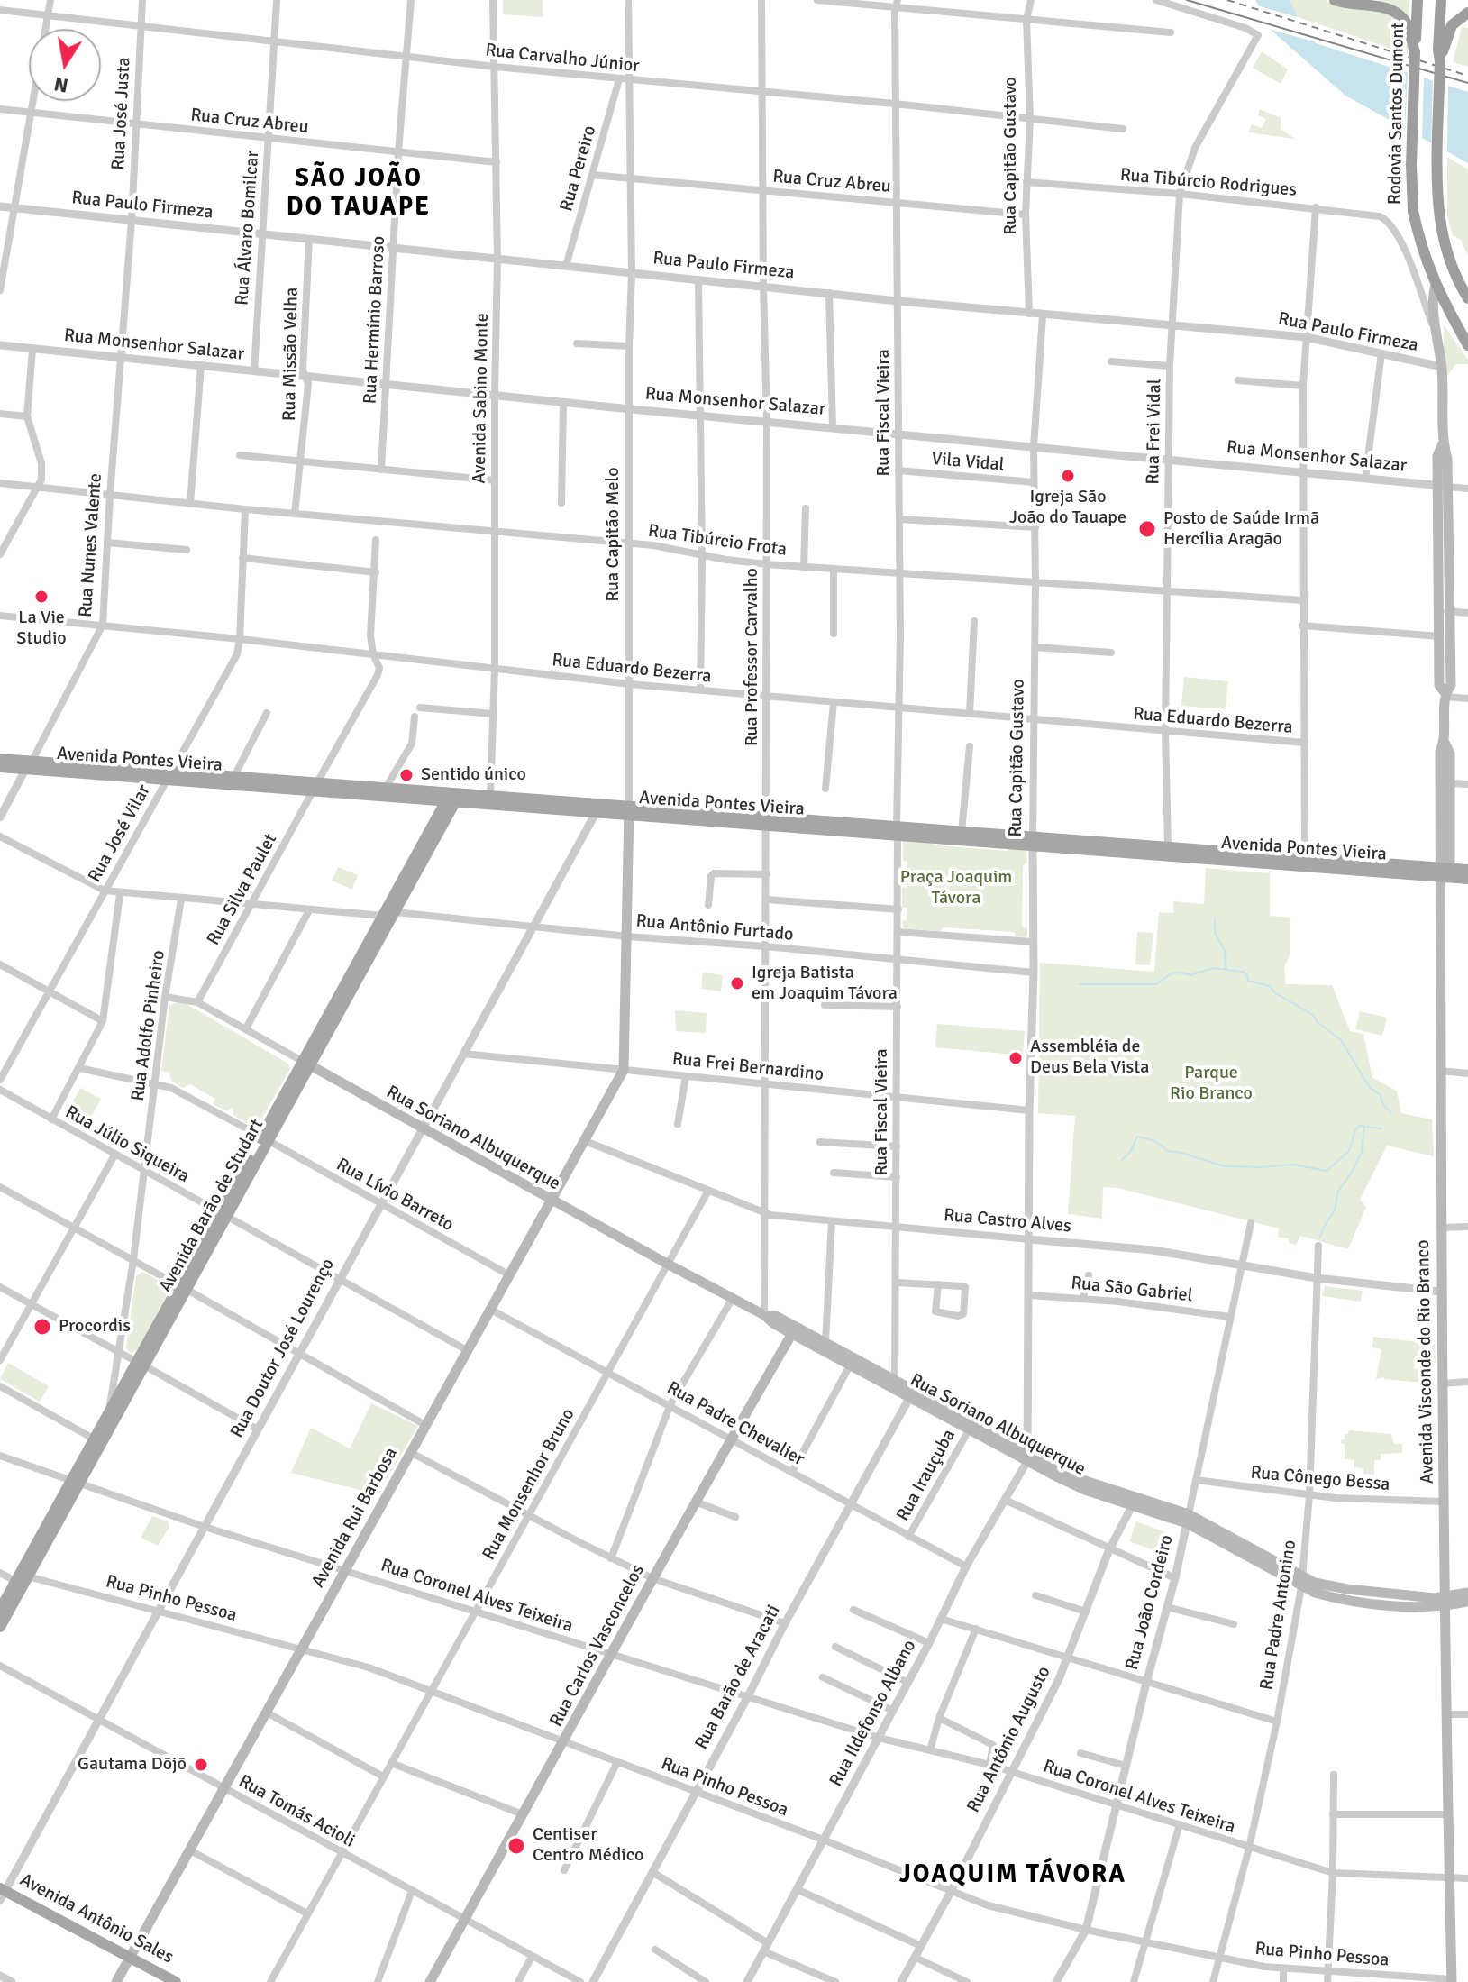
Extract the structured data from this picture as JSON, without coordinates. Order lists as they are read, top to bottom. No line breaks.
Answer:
{"streets":{"highway":["Rodovia Santos Dumont"],"main road":["Rua Capitão Melo","Avenida Pontes Vieira","Rua Soriano Albuquerque","Avenida Barão de Studart","Avenida Visconde do Rio Branco","Avenida Rui Barbosa","Rua Carlos Vasconcelos","Avenida Antônio Sales"],"street":["Rua Carvalho Júnior","Rua José Justa","Rua Cruz Abreu","Rua Capitão Gustavo","Rua Pereiro","Rua Tibúrcio Rodrigues","Rua Paulo Firmeza","Rua Álvaro Bomilcar","Rua Hermínio Barroso","Rua Monsenhor Salazar","Rua Missão Velha","Avenida Sabino Monte","Rua Fiscal Vieira","Rua Frei Vidal","Vila Vidal","Rua Tibúrcio Frota","Rua Nunes Valente","Rua Professor Carvalho","Rua Eduardo Bezerra","Rua José Vilar","Rua Silva Paulet","Rua Antônio Furtado","Rua Adolfo Pinheiro","Rua Frei Bernardino","Rua Júlio Siqueira","Rua Lívio Barreto","Rua Castro Alves","Rua São Gabriel","Rua Doutor José Lourenço","Rua Padre Chevalier","Rua Irauçuba","Rua Cônego Bessa","Rua Monsenhor Bruno","Rua Coronel Alves Teixeira","Rua Pinho Pessoa","Rua João Cordeiro","Rua Padre Antonino","Rua Barão de Aracati","Rua Ildefonso Albano","Rua Antônio Augusto","Rua Tomás Acioli"]},"crossings":[["Rua Carvalho Júnior","Rua José Justa"],["Rua Carvalho Júnior","Rua Capitão Gustavo"],["Rua Carvalho Júnior","Rua Pereiro"],["Rua Carvalho Júnior","Rua Álvaro Bomilcar"],["Rua Carvalho Júnior","Rua Hermínio Barroso"],["Rua Carvalho Júnior","Avenida Sabino Monte"],["Rua Carvalho Júnior","Rua Fiscal Vieira"],["Rua Carvalho Júnior","Rua Capitão Melo"],["Rua Carvalho Júnior","Rua Professor Carvalho"],["Rua José Justa","Rua Cruz Abreu"],["Rua José Justa","Rua Paulo Firmeza"],["Rua José Justa","Rua Monsenhor Salazar"],["Rua José Justa","Rua Nunes Valente"],["Rodovia Santos Dumont","Avenida Visconde do Rio Branco"],["Rua Cruz Abreu","Rua Capitão Gustavo"],["Rua Cruz Abreu","Rua Pereiro"],["Rua Cruz Abreu","Rua Álvaro Bomilcar"],["Rua Cruz Abreu","Rua Hermínio Barroso"],["Rua Cruz Abreu","Avenida Sabino Monte"],["Rua Cruz Abreu","Rua Fiscal Vieira"],["Rua Cruz Abreu","Rua Capitão Melo"],["Rua Cruz Abreu","Rua Professor Carvalho"],["Rua Capitão Gustavo","Rua Tibúrcio Rodrigues"],["Rua Capitão Gustavo","Rua Paulo Firmeza"],["Rua Capitão Gustavo","Rua Monsenhor Salazar"],["Rua Capitão Gustavo","Vila Vidal"],["Rua Capitão Gustavo","Rua Tibúrcio Frota"],["Rua Capitão Gustavo","Rua Eduardo Bezerra"],["Rua Capitão Gustavo","Avenida Pontes Vieira"],["Rua Capitão Gustavo","Rua Antônio Furtado"],["Rua Capitão Gustavo","Rua Frei Bernardino"],["Rua Capitão Gustavo","Rua Soriano Albuquerque"],["Rua Capitão Gustavo","Rua Castro Alves"],["Rua Capitão Gustavo","Rua São Gabriel"],["Rua Capitão Gustavo","Rua Ildefonso Albano"],["Rua Pereiro","Rua Paulo Firmeza"],["Rua Tibúrcio Rodrigues","Rua Frei Vidal"],["Rua Tibúrcio Rodrigues","Avenida Visconde do Rio Branco"],["Rua Paulo Firmeza","Rua Álvaro Bomilcar"],["Rua Paulo Firmeza","Rua Hermínio Barroso"],["Rua Paulo Firmeza","Rua Missão Velha"],["Rua Paulo Firmeza","Avenida Sabino Monte"],["Rua Paulo Firmeza","Rua Fiscal Vieira"],["Rua Paulo Firmeza","Rua Frei Vidal"],["Rua Paulo Firmeza","Rua Capitão Melo"],["Rua Paulo Firmeza","Rua Professor Carvalho"],["Rua Paulo Firmeza","Avenida Visconde do Rio Branco"],["Rua Álvaro Bomilcar","Rua Monsenhor Salazar"],["Rua Hermínio Barroso","Rua Monsenhor Salazar"],["Rua Monsenhor Salazar","Rua Missão Velha"],["Rua Monsenhor Salazar","Avenida Sabino Monte"],["Rua Monsenhor Salazar","Rua Fiscal Vieira"],["Rua Monsenhor Salazar","Rua Frei Vidal"],["Rua Monsenhor Salazar","Rua Capitão Melo"],["Rua Monsenhor Salazar","Rua Nunes Valente"],["Rua Monsenhor Salazar","Rua Professor Carvalho"],["Rua Monsenhor Salazar","Avenida Visconde do Rio Branco"],["Rua Missão Velha","Rua Tibúrcio Frota"],["Avenida Sabino Monte","Rua Tibúrcio Frota"],["Avenida Sabino Monte","Rua Eduardo Bezerra"],["Avenida Sabino Monte","Avenida Pontes Vieira"],["Rua Fiscal Vieira","Vila Vidal"],["Rua Fiscal Vieira","Rua Tibúrcio Frota"],["Rua Fiscal Vieira","Rua Eduardo Bezerra"],["Rua Fiscal Vieira","Avenida Pontes Vieira"],["Rua Fiscal Vieira","Rua Antônio Furtado"],["Rua Fiscal Vieira","Rua Frei Bernardino"],["Rua Fiscal Vieira","Rua Soriano Albuquerque"],["Rua Fiscal Vieira","Rua Castro Alves"],["Rua Frei Vidal","Rua Tibúrcio Frota"],["Rua Frei Vidal","Rua Eduardo Bezerra"],["Rua Frei Vidal","Avenida Pontes Vieira"],["Rua Capitão Melo","Rua Tibúrcio Frota"],["Rua Capitão Melo","Rua Eduardo Bezerra"],["Rua Capitão Melo","Avenida Pontes Vieira"],["Rua Capitão Melo","Rua Antônio Furtado"],["Rua Capitão Melo","Rua Frei Bernardino"],["Rua Capitão Melo","Avenida Rui Barbosa"],["Rua Tibúrcio Frota","Rua Nunes Valente"],["Rua Tibúrcio Frota","Rua Professor Carvalho"],["Rua Tibúrcio Frota","Rua José Vilar"],["Rua Nunes Valente","Rua Eduardo Bezerra"],["Rua Nunes Valente","Avenida Pontes Vieira"],["Rua Professor Carvalho","Rua Eduardo Bezerra"],["Rua Professor Carvalho","Avenida Pontes Vieira"],["Rua Professor Carvalho","Rua Antônio Furtado"],["Rua Professor Carvalho","Rua Frei Bernardino"],["Rua Professor Carvalho","Rua Soriano Albuquerque"],["Rua Professor Carvalho","Rua Castro Alves"],["Rua Eduardo Bezerra","Rua José Vilar"],["Rua Eduardo Bezerra","Rua Silva Paulet"],["Avenida Pontes Vieira","Rua José Vilar"],["Avenida Pontes Vieira","Rua Silva Paulet"],["Avenida Pontes Vieira","Avenida Barão de Studart"],["Avenida Pontes Vieira","Rua Doutor José Lourenço"],["Avenida Pontes Vieira","Avenida Visconde do Rio Branco"],["Rua Silva Paulet","Rua Soriano Albuquerque"],["Rua Antônio Furtado","Avenida Barão de Studart"],["Rua Antônio Furtado","Rua Doutor José Lourenço"],["Rua Adolfo Pinheiro","Rua Soriano Albuquerque"],["Rua Adolfo Pinheiro","Rua Júlio Siqueira"],["Rua Adolfo Pinheiro","Rua Lívio Barreto"],["Rua Adolfo Pinheiro","Avenida Barão de Studart"],["Rua Frei Bernardino","Rua Doutor José Lourenço"],["Rua Frei Bernardino","Avenida Rui Barbosa"],["Rua Soriano Albuquerque","Avenida Barão de Studart"],["Rua Soriano Albuquerque","Rua Doutor José Lourenço"],["Rua Soriano Albuquerque","Avenida Visconde do Rio Branco"],["Rua Soriano Albuquerque","Rua Irauçuba"],["Rua Soriano Albuquerque","Rua Monsenhor Bruno"],["Rua Soriano Albuquerque","Avenida Rui Barbosa"],["Rua Soriano Albuquerque","Rua João Cordeiro"],["Rua Soriano Albuquerque","Rua Padre Antonino"],["Rua Soriano Albuquerque","Rua Carlos Vasconcelos"],["Rua Soriano Albuquerque","Rua Barão de Aracati"],["Rua Soriano Albuquerque","Rua Ildefonso Albano"],["Rua Soriano Albuquerque","Rua Antônio Augusto"],["Rua Júlio Siqueira","Avenida Barão de Studart"],["Rua Júlio Siqueira","Rua Doutor José Lourenço"],["Rua Júlio Siqueira","Avenida Rui Barbosa"],["Rua Lívio Barreto","Avenida Barão de Studart"],["Rua Lívio Barreto","Rua Doutor José Lourenço"],["Rua Lívio Barreto","Avenida Rui Barbosa"],["Avenida Barão de Studart","Rua Coronel Alves Teixeira"],["Avenida Barão de Studart","Rua Pinho Pessoa"],["Rua Castro Alves","Avenida Visconde do Rio Branco"],["Rua Castro Alves","Rua Monsenhor Bruno"],["Rua Castro Alves","Avenida Rui Barbosa"],["Rua Castro Alves","Rua João Cordeiro"],["Rua Castro Alves","Rua Padre Antonino"],["Rua São Gabriel","Rua João Cordeiro"],["Rua Doutor José Lourenço","Rua Coronel Alves Teixeira"],["Rua Doutor José Lourenço","Rua Pinho Pessoa"],["Rua Doutor José Lourenço","Rua Tomás Acioli"],["Rua Doutor José Lourenço","Avenida Antônio Sales"],["Avenida Visconde do Rio Branco","Rua Cônego Bessa"],["Avenida Visconde do Rio Branco","Rua Coronel Alves Teixeira"],["Avenida Visconde do Rio Branco","Rua Pinho Pessoa"],["Rua Padre Chevalier","Rua Irauçuba"],["Rua Padre Chevalier","Rua Monsenhor Bruno"],["Rua Padre Chevalier","Avenida Rui Barbosa"],["Rua Padre Chevalier","Rua Carlos Vasconcelos"],["Rua Padre Chevalier","Rua Barão de Aracati"],["Rua Padre Chevalier","Rua Ildefonso Albano"],["Rua Cônego Bessa","Rua João Cordeiro"],["Rua Cônego Bessa","Rua Padre Antonino"],["Rua Monsenhor Bruno","Rua Coronel Alves Teixeira"],["Rua Monsenhor Bruno","Rua Pinho Pessoa"],["Rua Monsenhor Bruno","Rua Tomás Acioli"],["Avenida Rui Barbosa","Rua Coronel Alves Teixeira"],["Avenida Rui Barbosa","Rua Pinho Pessoa"],["Avenida Rui Barbosa","Rua Tomás Acioli"],["Avenida Rui Barbosa","Avenida Antônio Sales"],["Rua Coronel Alves Teixeira","Rua João Cordeiro"],["Rua Coronel Alves Teixeira","Rua Padre Antonino"],["Rua Coronel Alves Teixeira","Rua Carlos Vasconcelos"],["Rua Coronel Alves Teixeira","Rua Barão de Aracati"],["Rua Coronel Alves Teixeira","Rua Ildefonso Albano"],["Rua Coronel Alves Teixeira","Rua Antônio Augusto"],["Rua Pinho Pessoa","Rua João Cordeiro"],["Rua Pinho Pessoa","Rua Padre Antonino"],["Rua Pinho Pessoa","Rua Carlos Vasconcelos"],["Rua Pinho Pessoa","Rua Barão de Aracati"],["Rua Pinho Pessoa","Rua Ildefonso Albano"],["Rua Pinho Pessoa","Rua Antônio Augusto"],["Rua Carlos Vasconcelos","Rua Tomás Acioli"]],"districts":["SÃO JOÃO DO TAUAPE","JOAQUIM TÁVORA"],"parks":["Praça Joaquim Távora","Parque Rio Branco"],"places":["Igreja São João do Tauape","Posto de Saúde Irmã Hercília Aragão","La Vie Studio","Sentido único","Igreja Batista em Joaquim Távora","Assembléia de Deus Bela Vista","Procordis","Gautama Dōjō","Centiser Centro Médico"],"north":"bottom"}
